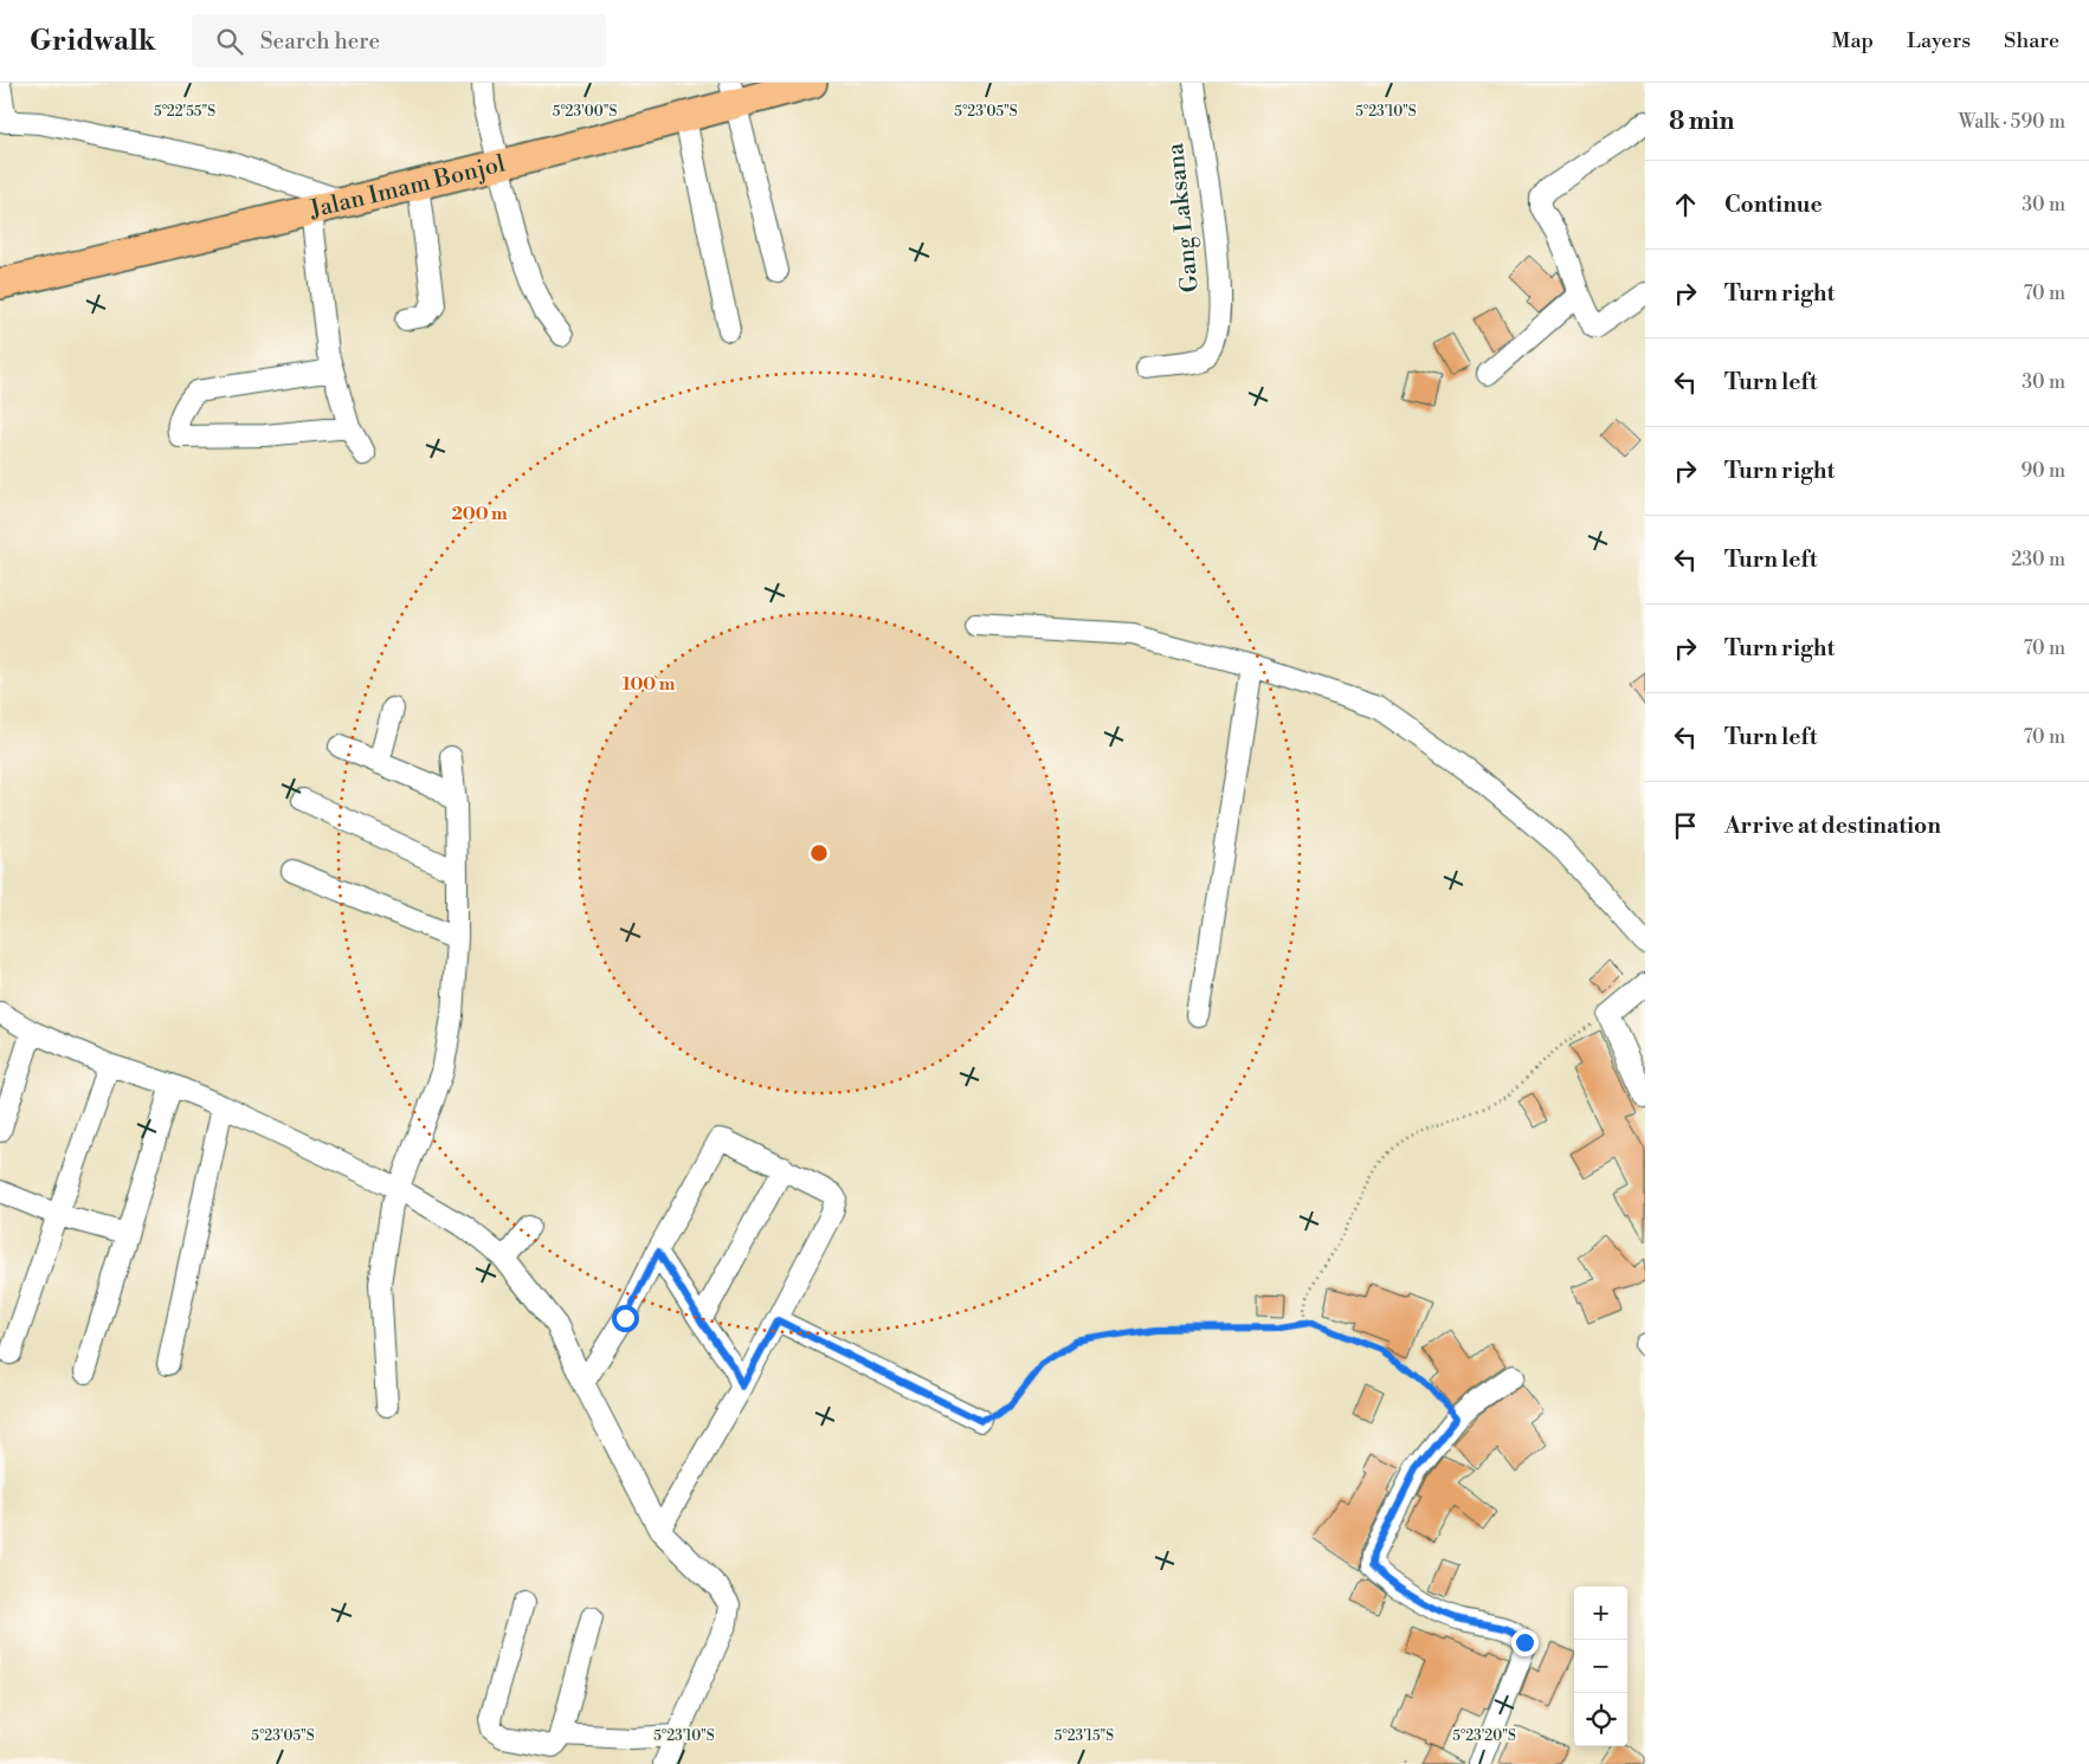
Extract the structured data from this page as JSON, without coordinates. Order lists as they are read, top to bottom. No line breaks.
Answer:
{"streets":{"highway":["Jalan Imam Bonjol"],"street":["Gang Laksana"]},"page":{"header":"Gridwalk","search":"Search here","nav":["Map","Layers","Share"],"heading":["8 min","Walk · 590 m"],"list":[["Continue","30 m"],["Turn right","70 m"],["Turn left","30 m"],["Turn right","90 m"],["Turn left","230 m"],["Turn right","70 m"],["Turn left","70 m"],"Arrive at destination"],"map_buttons":["+","−"]},"coordinates":["5°23'00\"S","5°23'05\"S","5°23'10\"S","5°22'55\"S","5°23'15\"S","5°23'20\"S"],"rings":["200 m","100 m"]}
